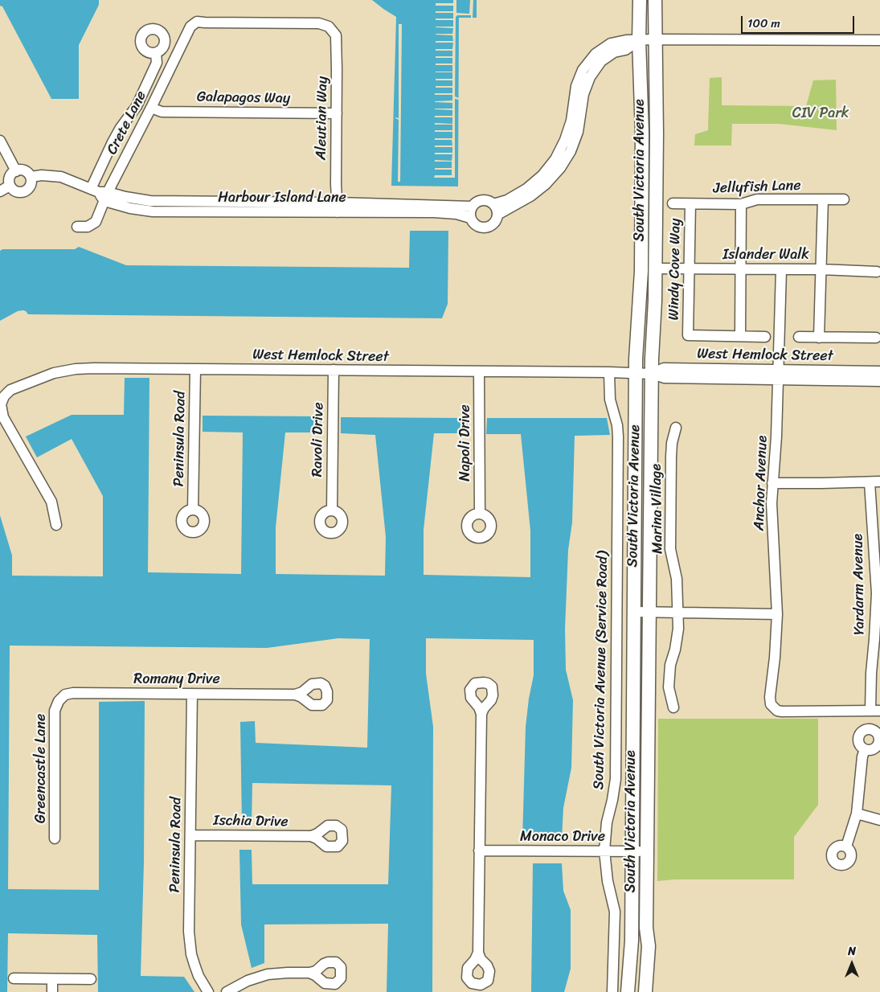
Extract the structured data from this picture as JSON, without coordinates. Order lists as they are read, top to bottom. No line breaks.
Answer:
{"streets":{"main road":["South Victoria Avenue"],"street":["Galapagos Way","Aleutian Way","Crete Lane","Jellyfish Lane","Harbour Island Lane","Islander Walk","Windy Cove Way","West Hemlock Street","Peninsula Road","Ravoli Drive","Napoli Drive","Anchor Avenue","Marina Village","Yardarm Avenue","South Victoria Avenue (Service Road)","Romany Drive","Greencastle Lane","Ischia Drive","Monaco Drive"]},"crossings":[["Galapagos Way","Aleutian Way"],["Galapagos Way","Crete Lane"],["Aleutian Way","Crete Lane"],["Aleutian Way","Harbour Island Lane"],["Crete Lane","Harbour Island Lane"],["South Victoria Avenue","Islander Walk"],["South Victoria Avenue","West Hemlock Street"],["South Victoria Avenue","Monaco Drive"],["Jellyfish Lane","Windy Cove Way"],["Islander Walk","Windy Cove Way"],["Islander Walk","Anchor Avenue"],["West Hemlock Street","Peninsula Road"],["West Hemlock Street","Ravoli Drive"],["West Hemlock Street","Napoli Drive"],["West Hemlock Street","Anchor Avenue"],["West Hemlock Street","South Victoria Avenue (Service Road)"],["Peninsula Road","Romany Drive"],["Peninsula Road","Ischia Drive"],["Anchor Avenue","Yardarm Avenue"],["South Victoria Avenue (Service Road)","Monaco Drive"],["Romany Drive","Greencastle Lane"]],"parks":["CIV Park"],"scale_bar":"100 m","north":"top"}
